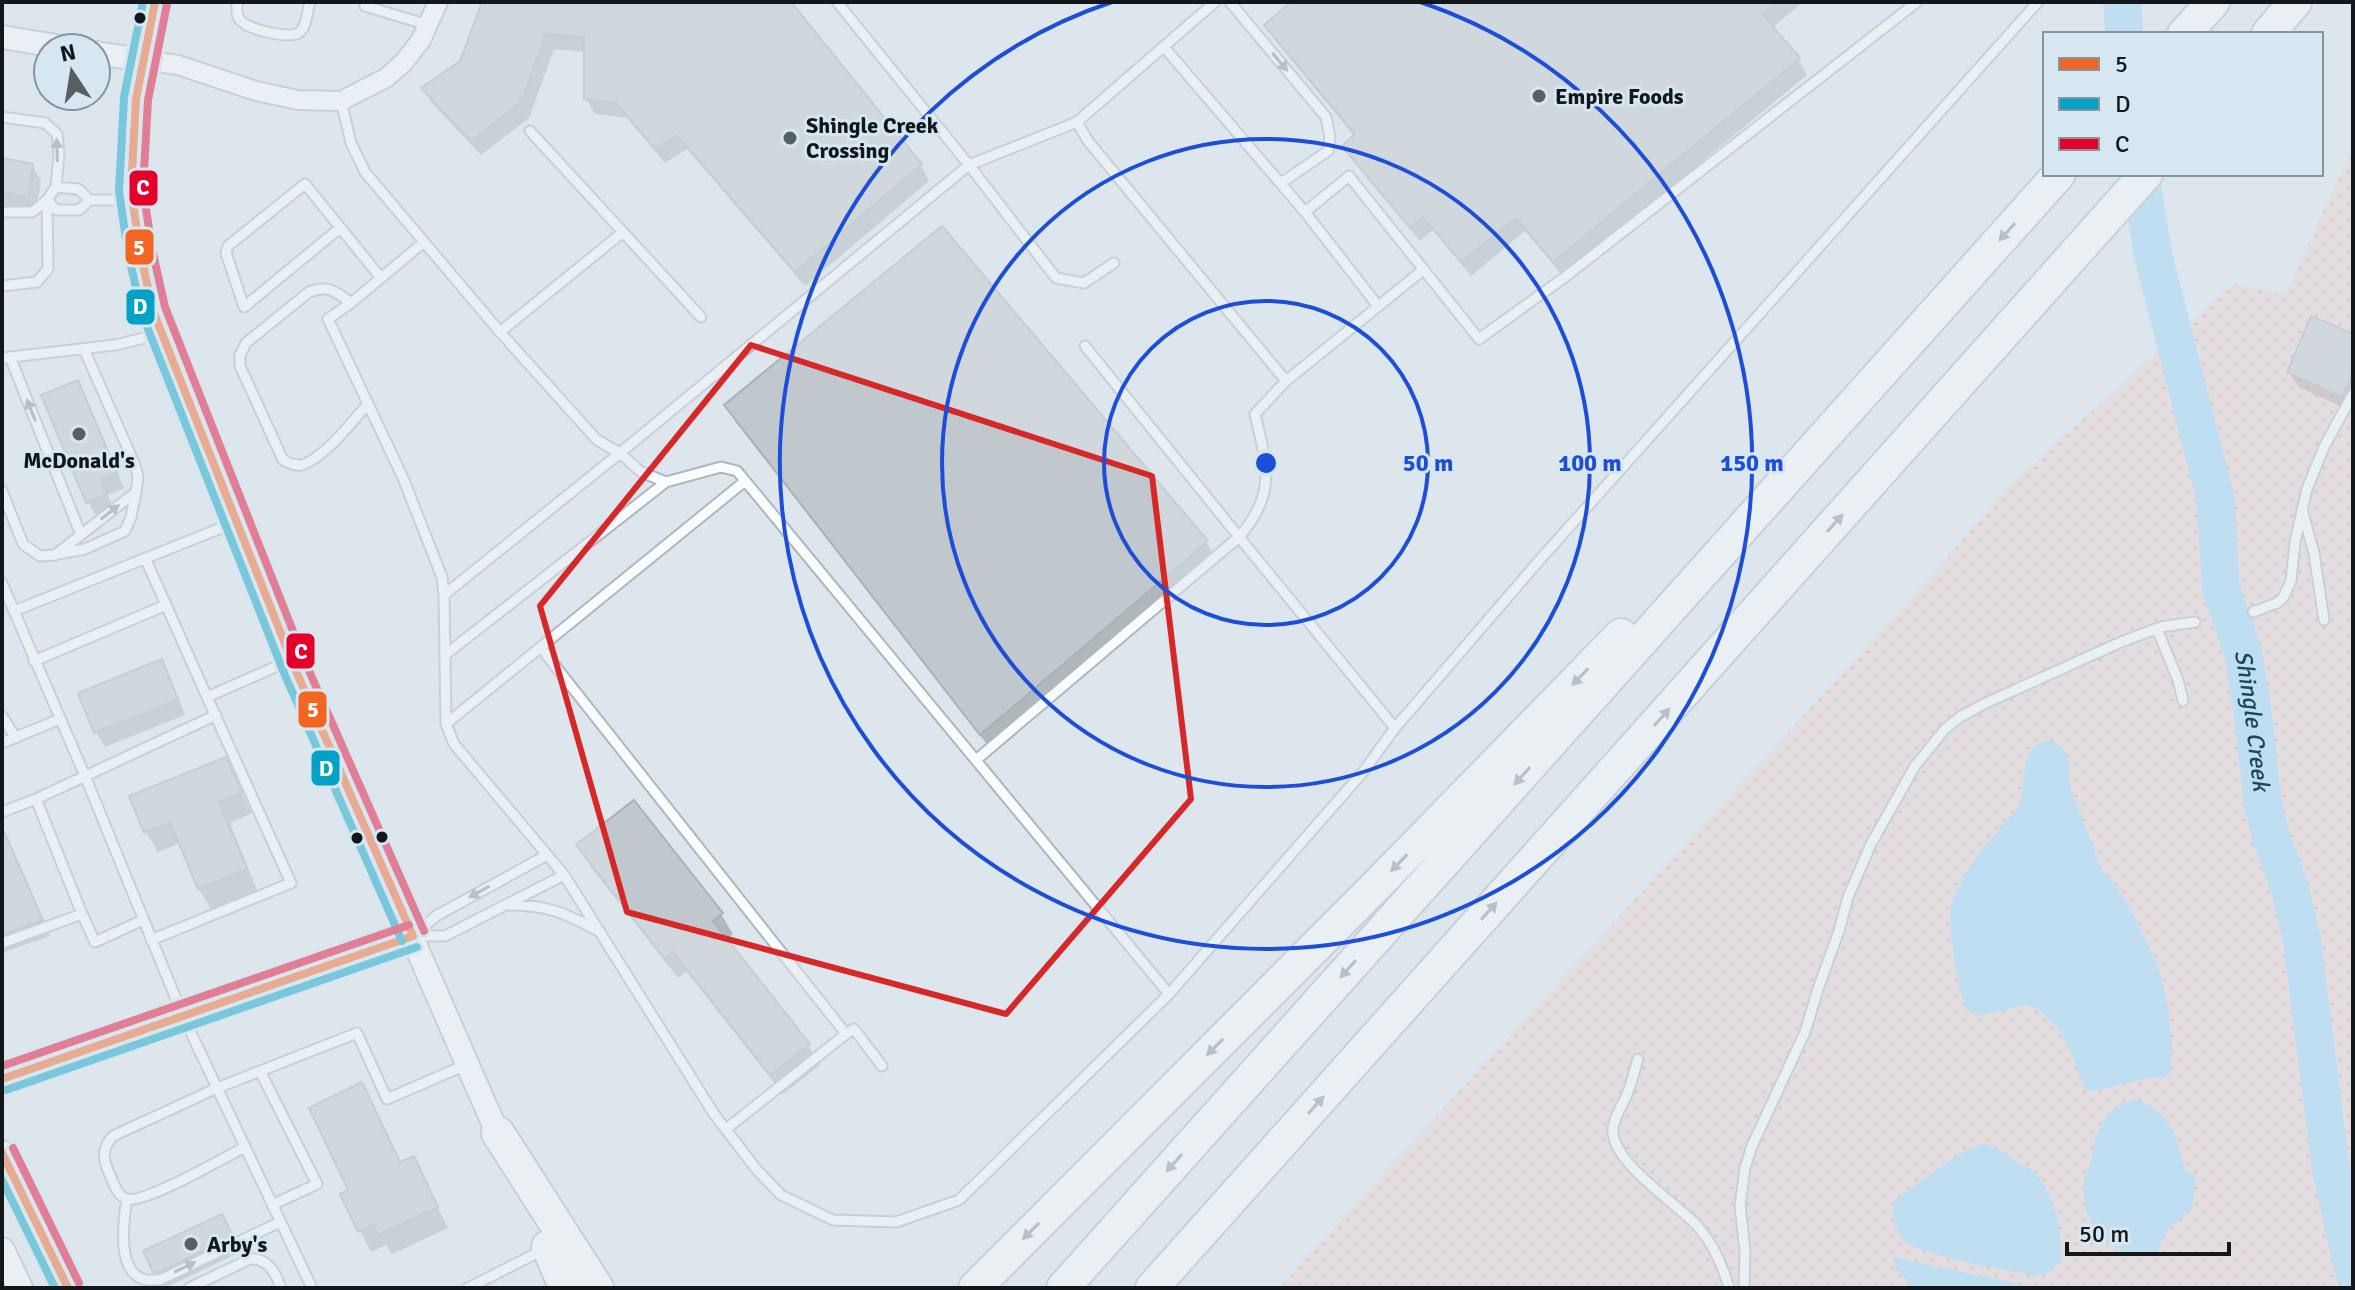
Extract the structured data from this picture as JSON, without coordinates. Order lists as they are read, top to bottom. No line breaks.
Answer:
{"water":["Shingle Creek"],"places":["Empire Foods","Shingle Creek Crossing","McDonald's","Arby's"],"lines":["transit line 5","transit line D","transit line C"],"legend":["5","D","C"],"scale_bar":"50 m","north":"top","rings":["50 m","100 m","150 m"]}
